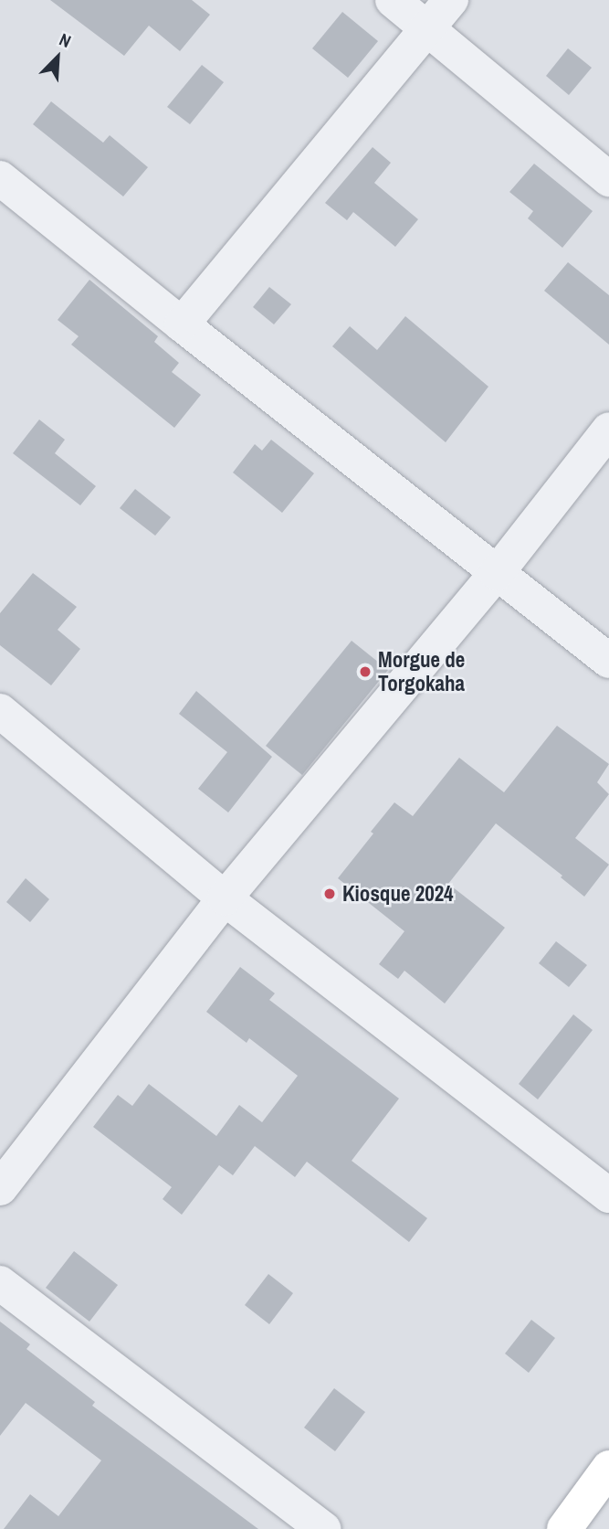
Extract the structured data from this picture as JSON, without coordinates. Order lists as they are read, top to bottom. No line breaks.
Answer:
{"places":["Morgue de Torgokaha","Kiosque 2024"],"north":"top right"}
